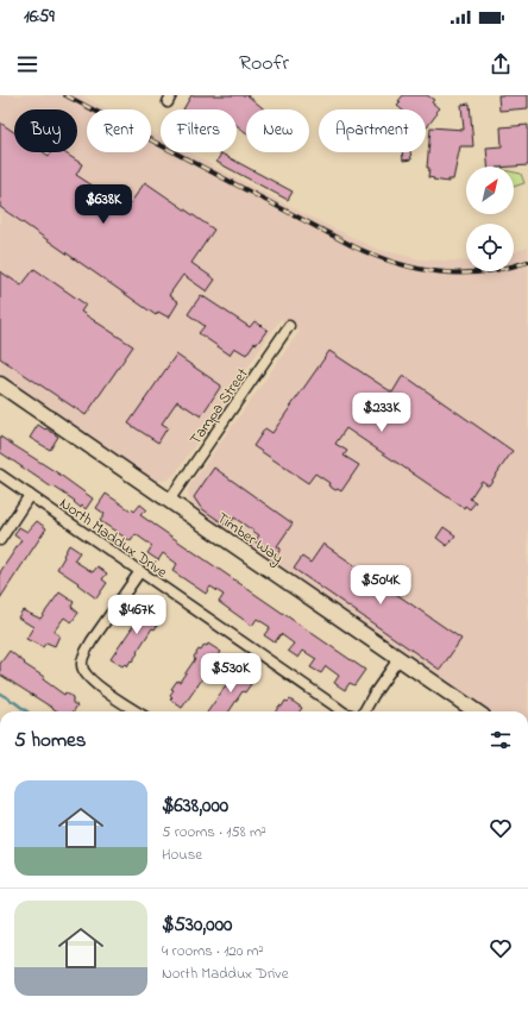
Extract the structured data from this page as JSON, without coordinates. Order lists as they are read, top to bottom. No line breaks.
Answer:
{"streets":{"street":["Tampa Street","North Maddux Drive","Timber Way"]},"crossings":[["Tampa Street","Timber Way"]],"north":"top right","page":{"status":"16:59","header":"Roofr","chip":["Buy","Rent","Filters","New","Apartment"],"price":["$638K","$233K","$504K","$467K","$530K"],"heading":"5 homes","list":[{"name":"$638,000","note":"5 rooms · 158 m² · House"},{"name":"$530,000","note":"4 rooms · 120 m² · North Maddux Drive"}]}}
